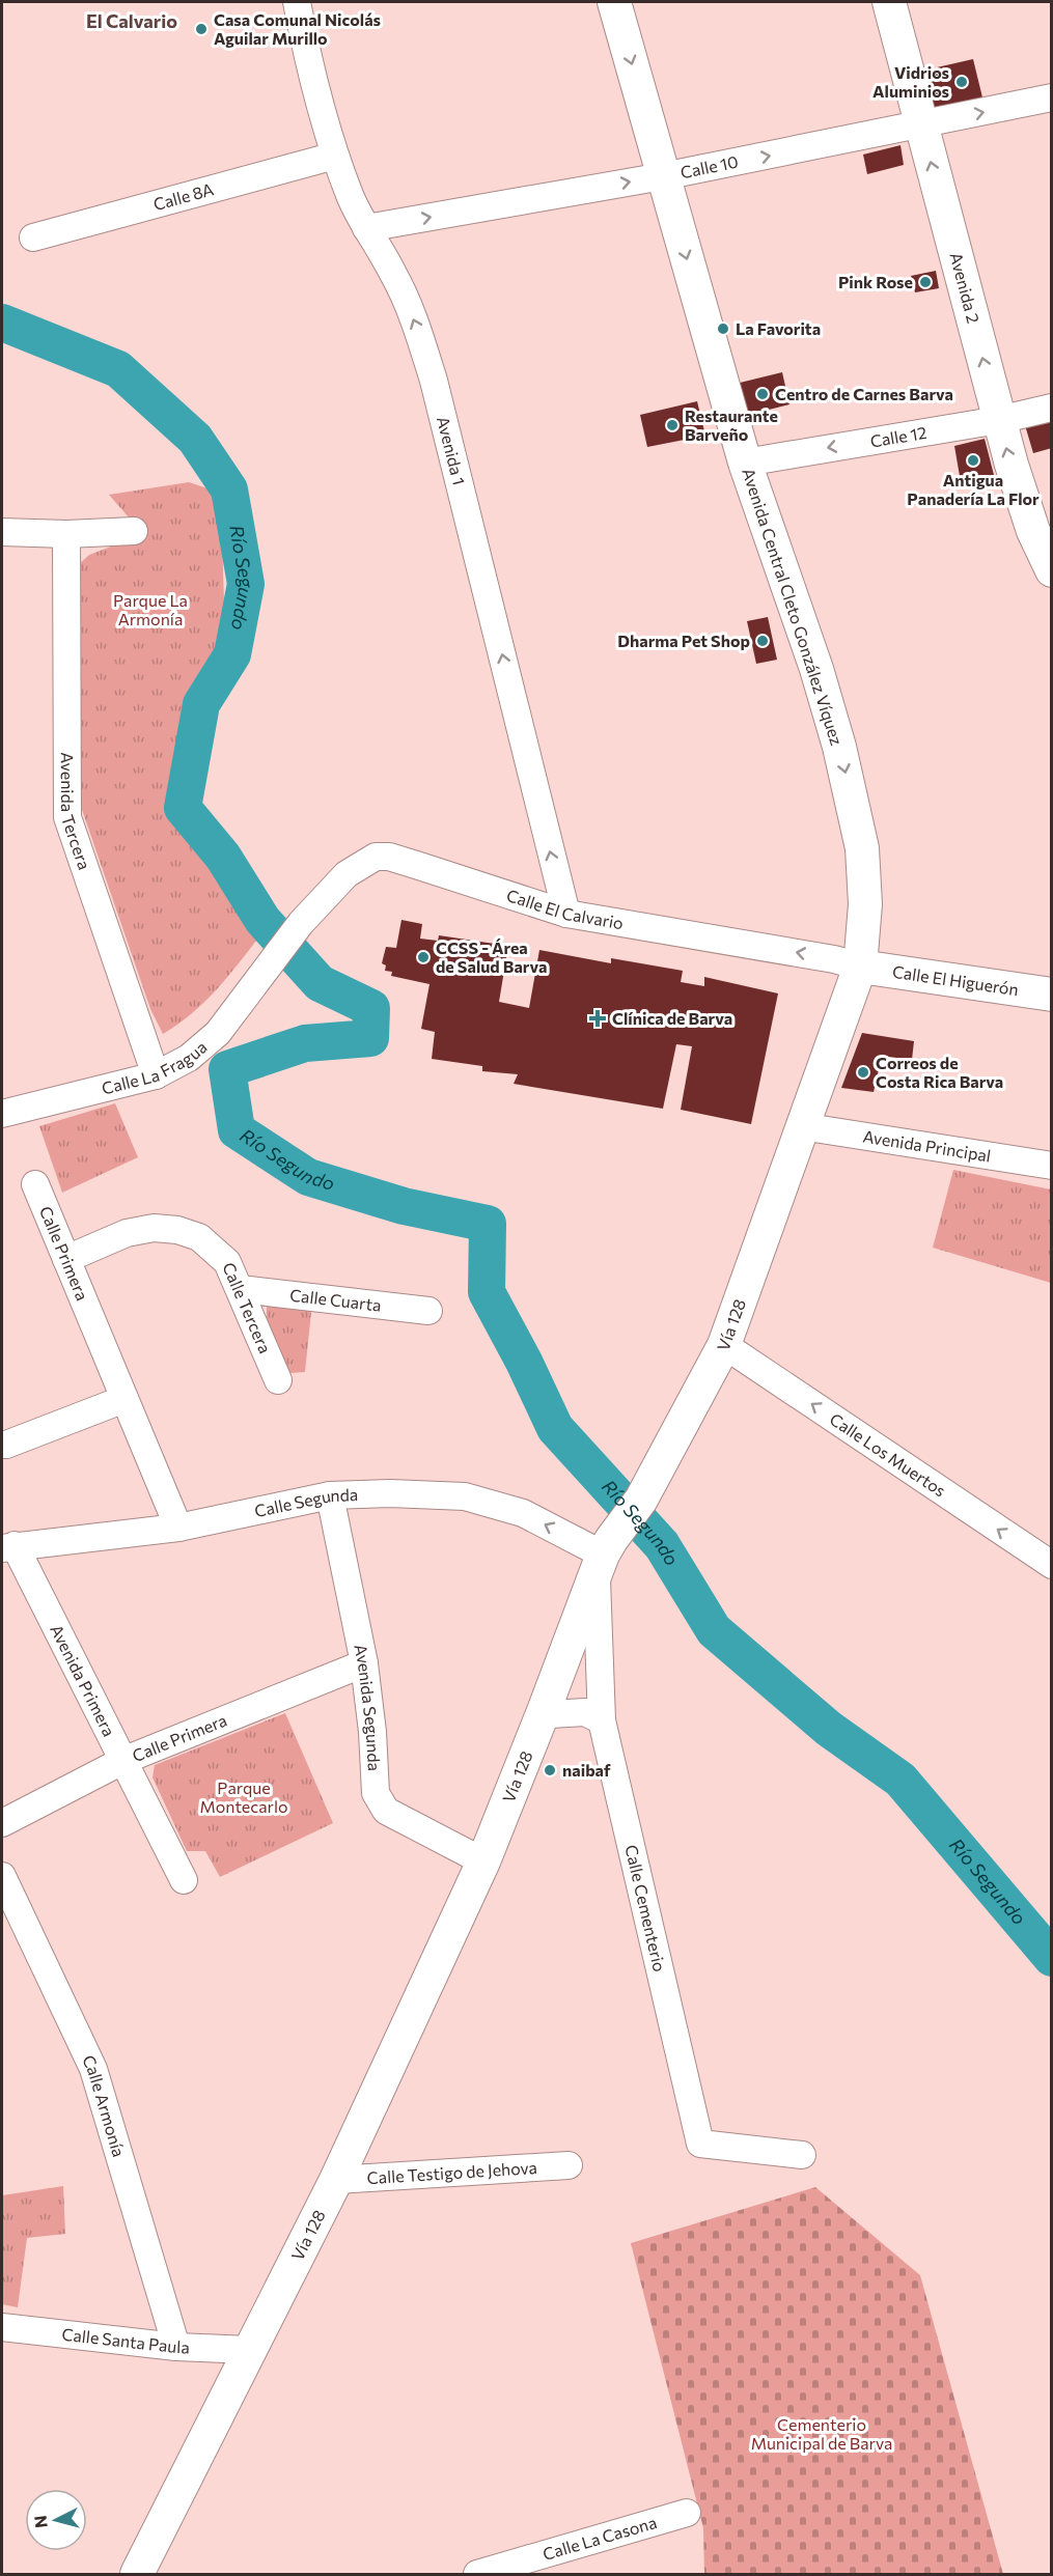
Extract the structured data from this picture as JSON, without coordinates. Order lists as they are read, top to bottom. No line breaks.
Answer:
{"streets":{"main road":["Avenida 2","Avenida Central Cleto González Víquez","Calle El Higuerón","Vía 128"],"street":["Calle 10","Calle 8A","Calle 12","Avenida 1","Avenida Tercera","Calle El Calvario","Calle La Fragua","Avenida Principal","Calle Primera","Calle Cuarta","Calle Tercera","Calle Los Muertos","Calle Segunda","Avenida Primera","Avenida Segunda","Calle Cementerio","Calle Armonía","Calle Testigo de Jehova","Calle Santa Paula","Calle La Casona"]},"crossings":[["Calle 10","Avenida 2"],["Calle 10","Avenida 1"],["Calle 10","Avenida Central Cleto González Víquez"],["Calle 8A","Avenida 1"],["Avenida 2","Calle 12"],["Calle 12","Avenida Central Cleto González Víquez"],["Avenida 1","Calle El Calvario"],["Avenida Central Cleto González Víquez","Calle El Calvario"],["Avenida Central Cleto González Víquez","Calle El Higuerón"],["Avenida Central Cleto González Víquez","Vía 128"],["Avenida Tercera","Calle La Fragua"],["Calle El Calvario","Calle El Higuerón"],["Calle El Calvario","Calle La Fragua"],["Calle El Calvario","Vía 128"],["Calle El Higuerón","Vía 128"],["Avenida Principal","Vía 128"],["Calle Primera","Calle Tercera"],["Calle Primera","Calle Segunda"],["Calle Primera","Avenida Primera"],["Calle Primera","Avenida Segunda"],["Calle Cuarta","Calle Tercera"],["Vía 128","Calle Los Muertos"],["Vía 128","Calle Segunda"],["Vía 128","Avenida Segunda"],["Vía 128","Calle Cementerio"],["Vía 128","Calle Testigo de Jehova"],["Vía 128","Calle Santa Paula"],["Calle Segunda","Avenida Primera"],["Calle Segunda","Avenida Segunda"],["Calle Segunda","Calle Cementerio"],["Calle Armonía","Calle Santa Paula"]],"one_way":["Calle 10","Avenida 2","Calle 12","Avenida 1","Avenida Central Cleto González Víquez","Calle El Calvario","Calle Los Muertos","Calle Segunda"],"districts":["El Calvario"],"water":["Río Segundo"],"parks":["Parque La Armonía","Parque Montecarlo","Cementerio Municipal de Barva"],"places":{"other":["Casa Comunal Nicolás Aguilar Murillo","Vidrios Aluminios","Pink Rose","La Favorita","Centro de Carnes Barva","Restaurante Barveño","Antigua Panadería La Flor","Dharma Pet Shop","CCSS - Área de Salud Barva","Correos de Costa Rica Barva","naibaf"],"health":["Clínica de Barva"]},"north":"left"}
